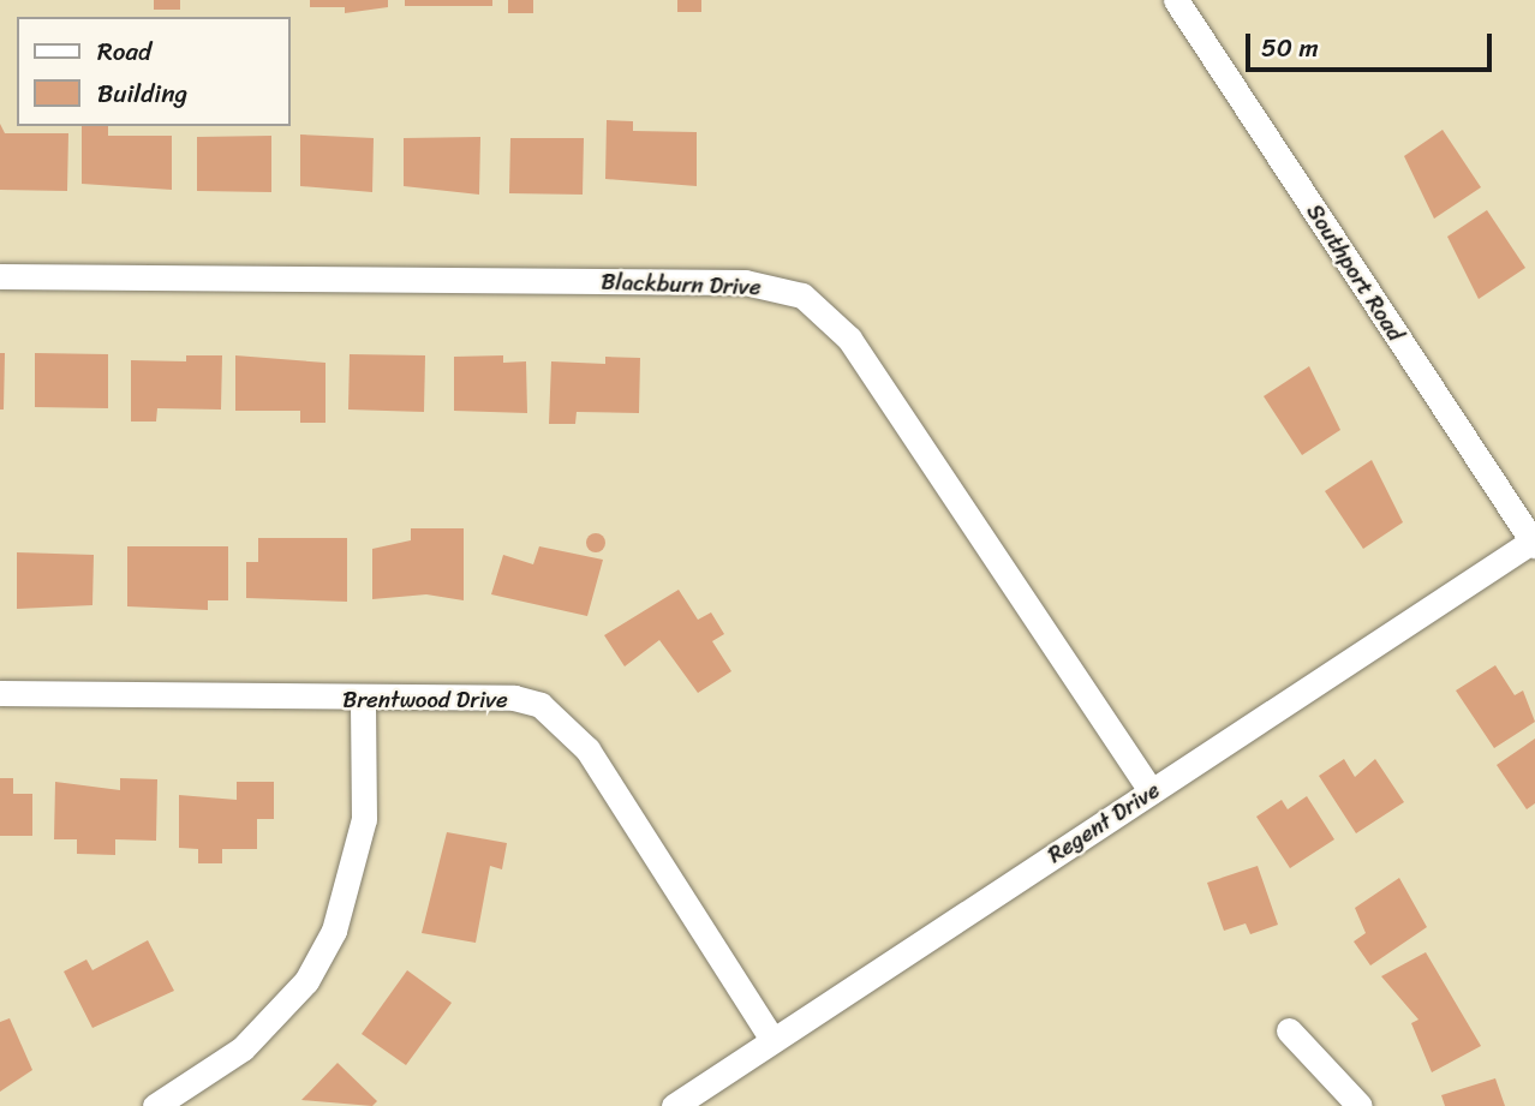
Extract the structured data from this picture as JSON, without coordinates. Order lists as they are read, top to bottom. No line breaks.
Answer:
{"streets":{"street":["Southport Road","Blackburn Drive","Brentwood Drive","Regent Drive"]},"crossings":[["Southport Road","Regent Drive"],["Blackburn Drive","Regent Drive"],["Brentwood Drive","Regent Drive"]],"legend":["Road","Building"],"scale_bar":"50 m"}
